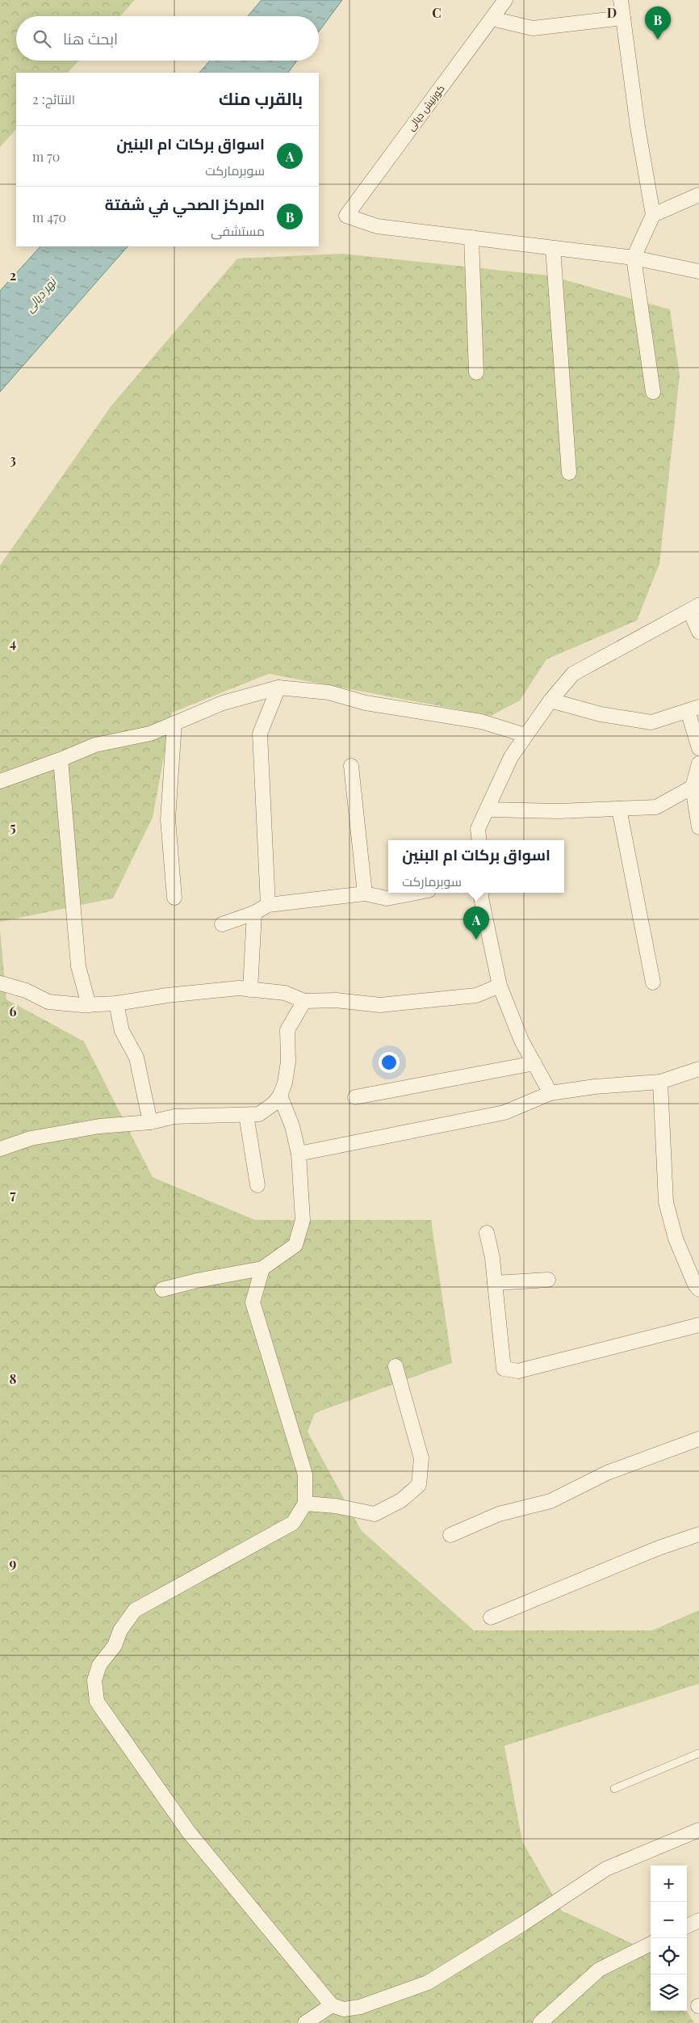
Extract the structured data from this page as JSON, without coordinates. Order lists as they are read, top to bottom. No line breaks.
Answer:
{"streets":{"street":["كورنيش ديالى"]},"water":["نهر ديالى"],"page":{"pins":["B","A"],"search":"ابحث هنا","heading":["بالقرب منك","النتائج: 2"],"list":[{"mark":"A","name":"اسواق بركات ام البنين","note":"سوبرماركت","value":"70 m"},{"mark":"B","name":"المركز الصحي في شفتة","note":"مستشفى","value":"470 m"}],"popup":["اسواق بركات ام البنين","سوبرماركت"],"map_buttons":["+","−"]},"grid":{"columns":["C","D"],"rows":["2","3","4","5","6","7","8","9"]}}
